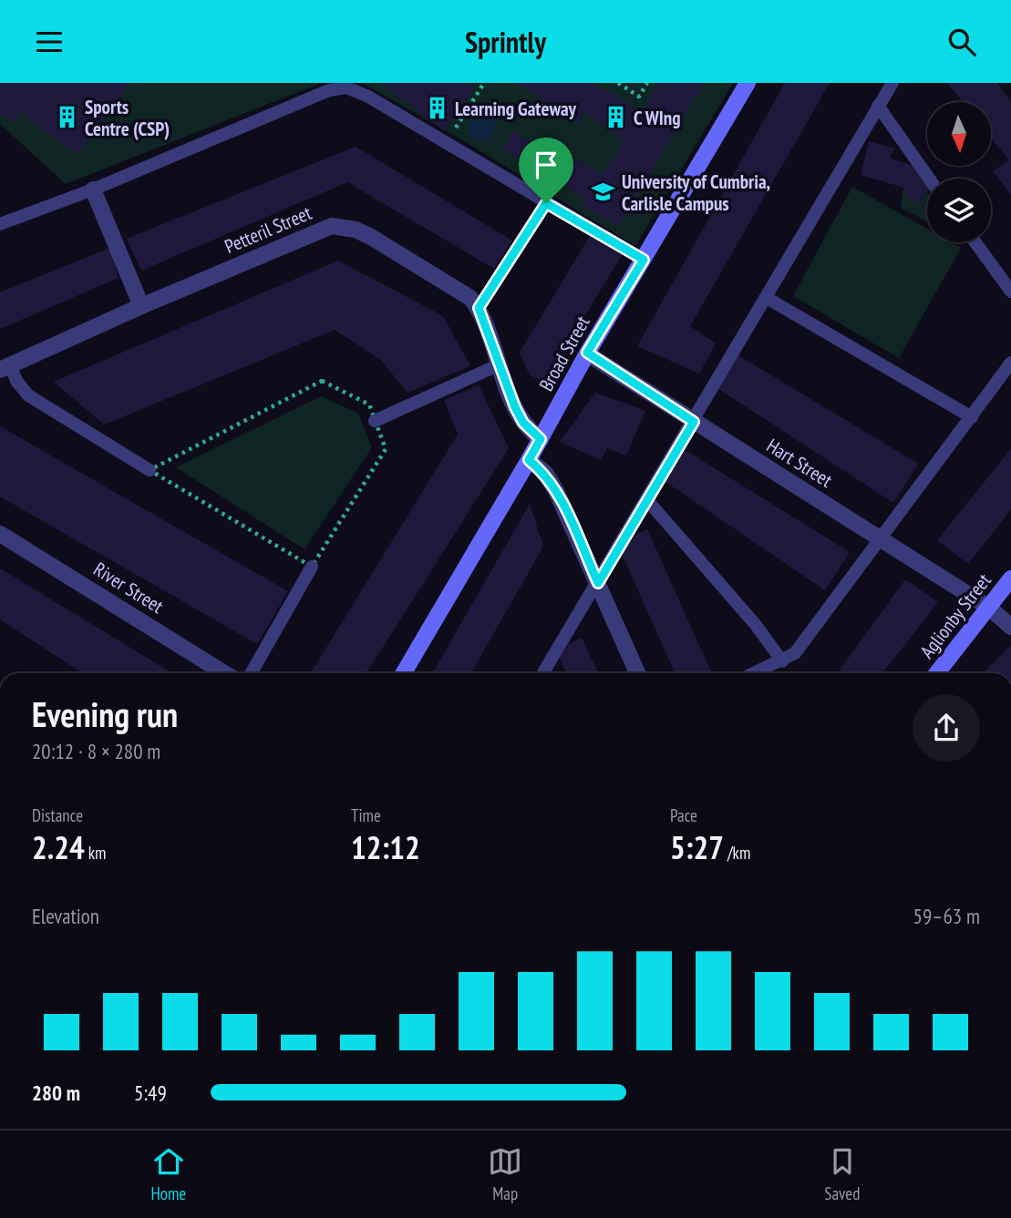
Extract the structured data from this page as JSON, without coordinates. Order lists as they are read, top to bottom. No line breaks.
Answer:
{"streets":{"street":["Petteril Street","Broad Street","Hart Street","River Street","Aglionby Street"]},"crossings":[["Broad Street","Hart Street"],["Hart Street","Aglionby Street"]],"places":{"building":["Learning Gateway","Sports Centre (CSP)","C WIng"],"school or university":["University of Cumbria, Carlisle Campus"]},"north":"bottom","page":{"header":"Sprintly","heading":["Evening run","20:12 · 8 × 280 m"],"stats":[["Distance","2.24 km"],["Time","12:12"],["Pace","5:27 /km"]],"chart":["Elevation","59–63 m"],"list":[{"name":"280 m","note":"5:49"}],"tabs":["Home","Map","Saved"]}}
